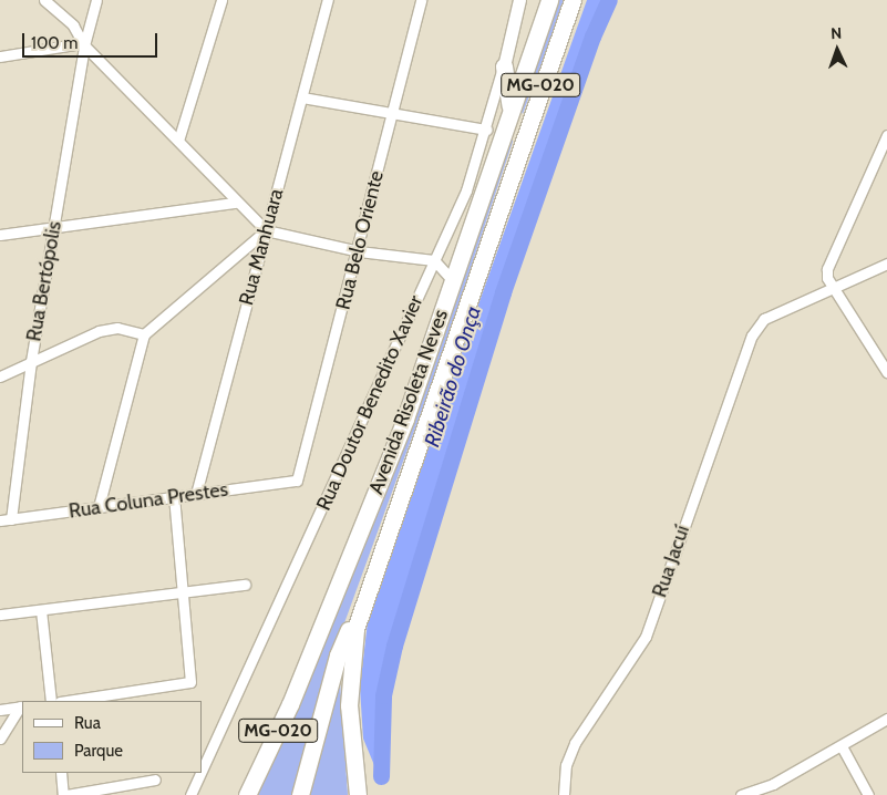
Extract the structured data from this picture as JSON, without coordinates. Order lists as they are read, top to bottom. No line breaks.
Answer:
{"streets":{"highway":["MG-020","Avenida Risoleta Neves"],"street":["Rua Belo Oriente","Rua Manhuara","Rua Bertópolis","Rua Doutor Benedito Xavier","Rua Coluna Prestes","Rua Jacuí"]},"crossings":[["Rua Belo Oriente","Rua Coluna Prestes"],["Rua Manhuara","Rua Coluna Prestes"],["Rua Bertópolis","Rua Coluna Prestes"]],"water":["Ribeirão do Onça"],"legend":["Rua","Parque"],"scale_bar":"100 m","north":"top"}
